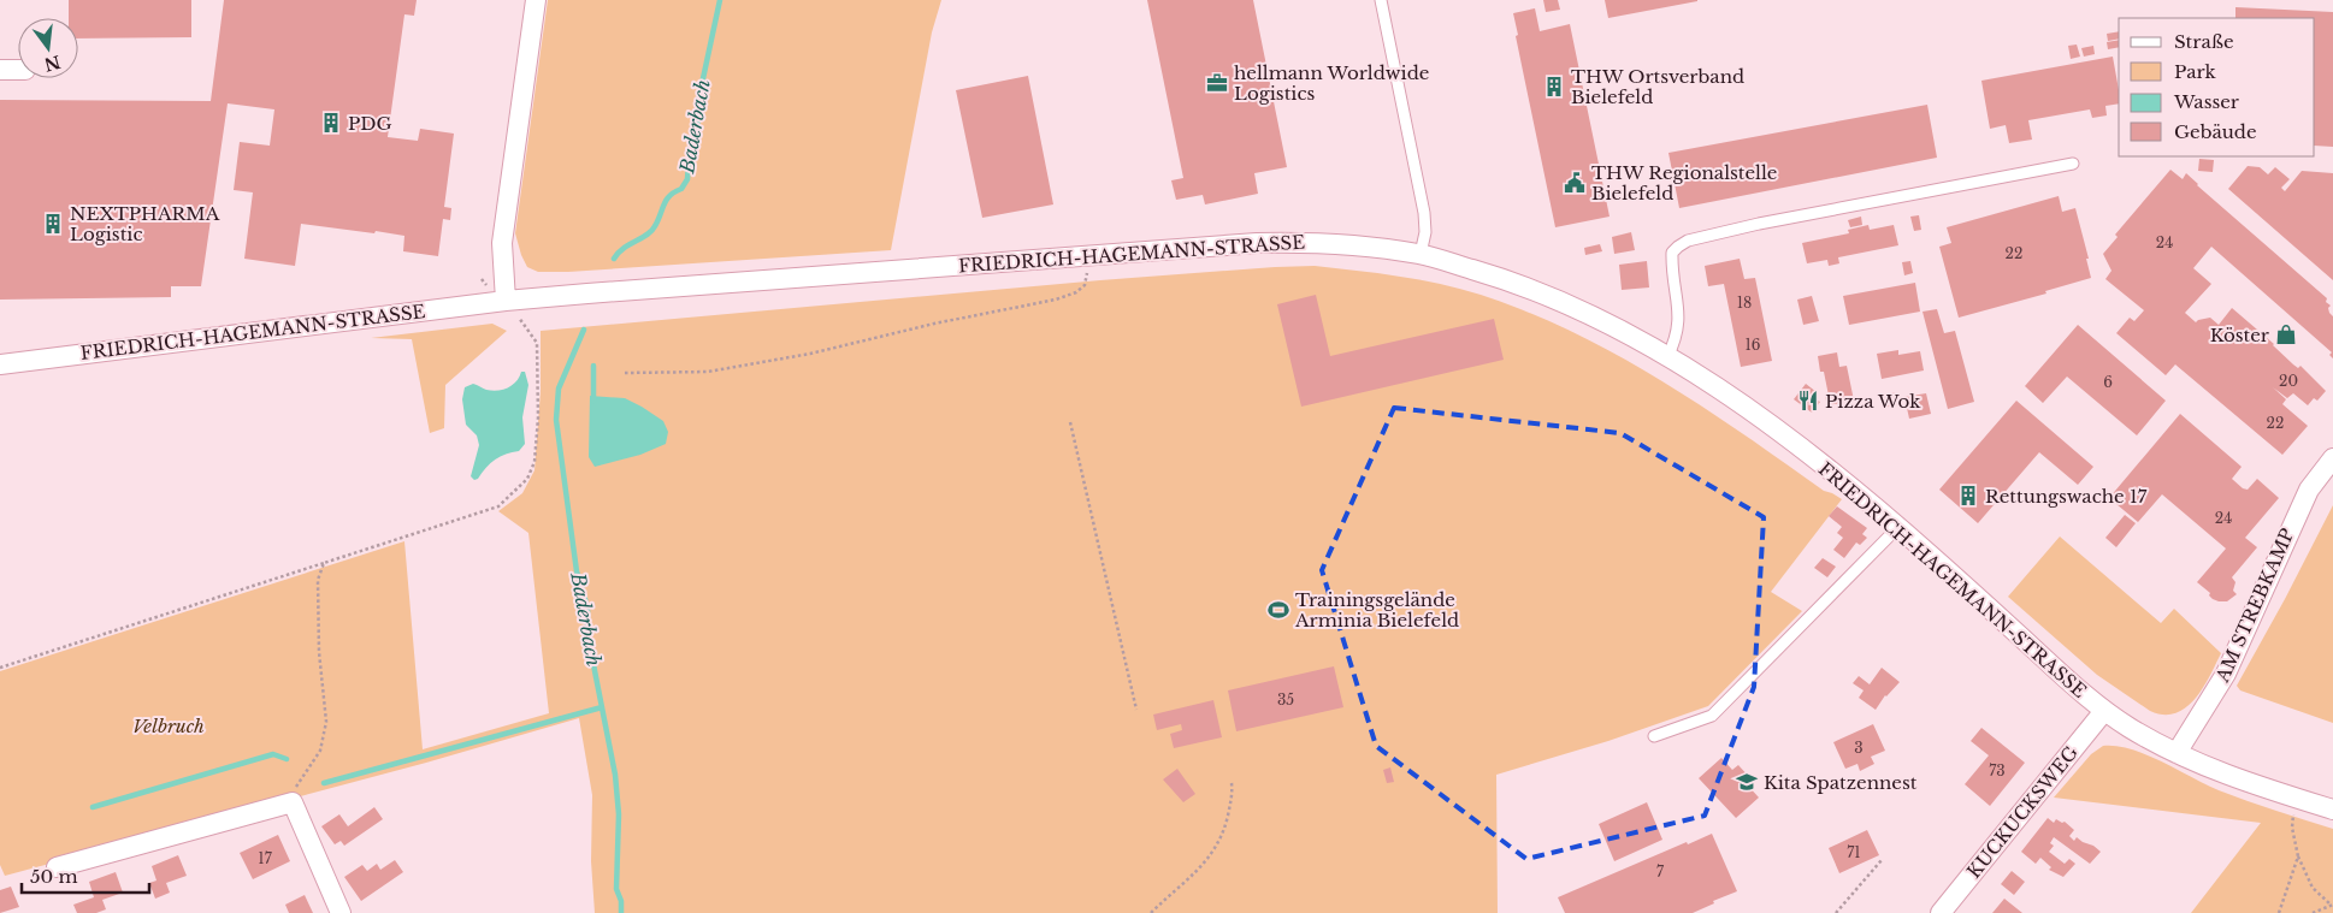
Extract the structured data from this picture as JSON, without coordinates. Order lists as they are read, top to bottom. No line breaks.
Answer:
{"streets":{"street":["FRIEDRICH-HAGEMANN-STRASSE","AM STREBKAMP","KUCKUCKSWEG"]},"crossings":[["FRIEDRICH-HAGEMANN-STRASSE","AM STREBKAMP"],["FRIEDRICH-HAGEMANN-STRASSE","KUCKUCKSWEG"]],"water":["Baderbach"],"parks":["Velbruch"],"places":{"office":["hellmann Worldwide Logistics"],"building":["THW Ortsverband Bielefeld","PDG","NEXTPHARMA Logistic","Rettungswache 17"],"public building":["THW Regionalstelle Bielefeld"],"shop":["Köster"],"restaurant":["Pizza Wok"],"sports":["Trainingsgelände Arminia Bielefeld"],"school or university":["Kita Spatzennest"]},"house_numbers":["24","22","18","16","20","6","22","24","35","3","73","71","17","7"],"legend":["Straße","Park","Wasser","Gebäude"],"scale_bar":"50 m","north":"bottom"}
